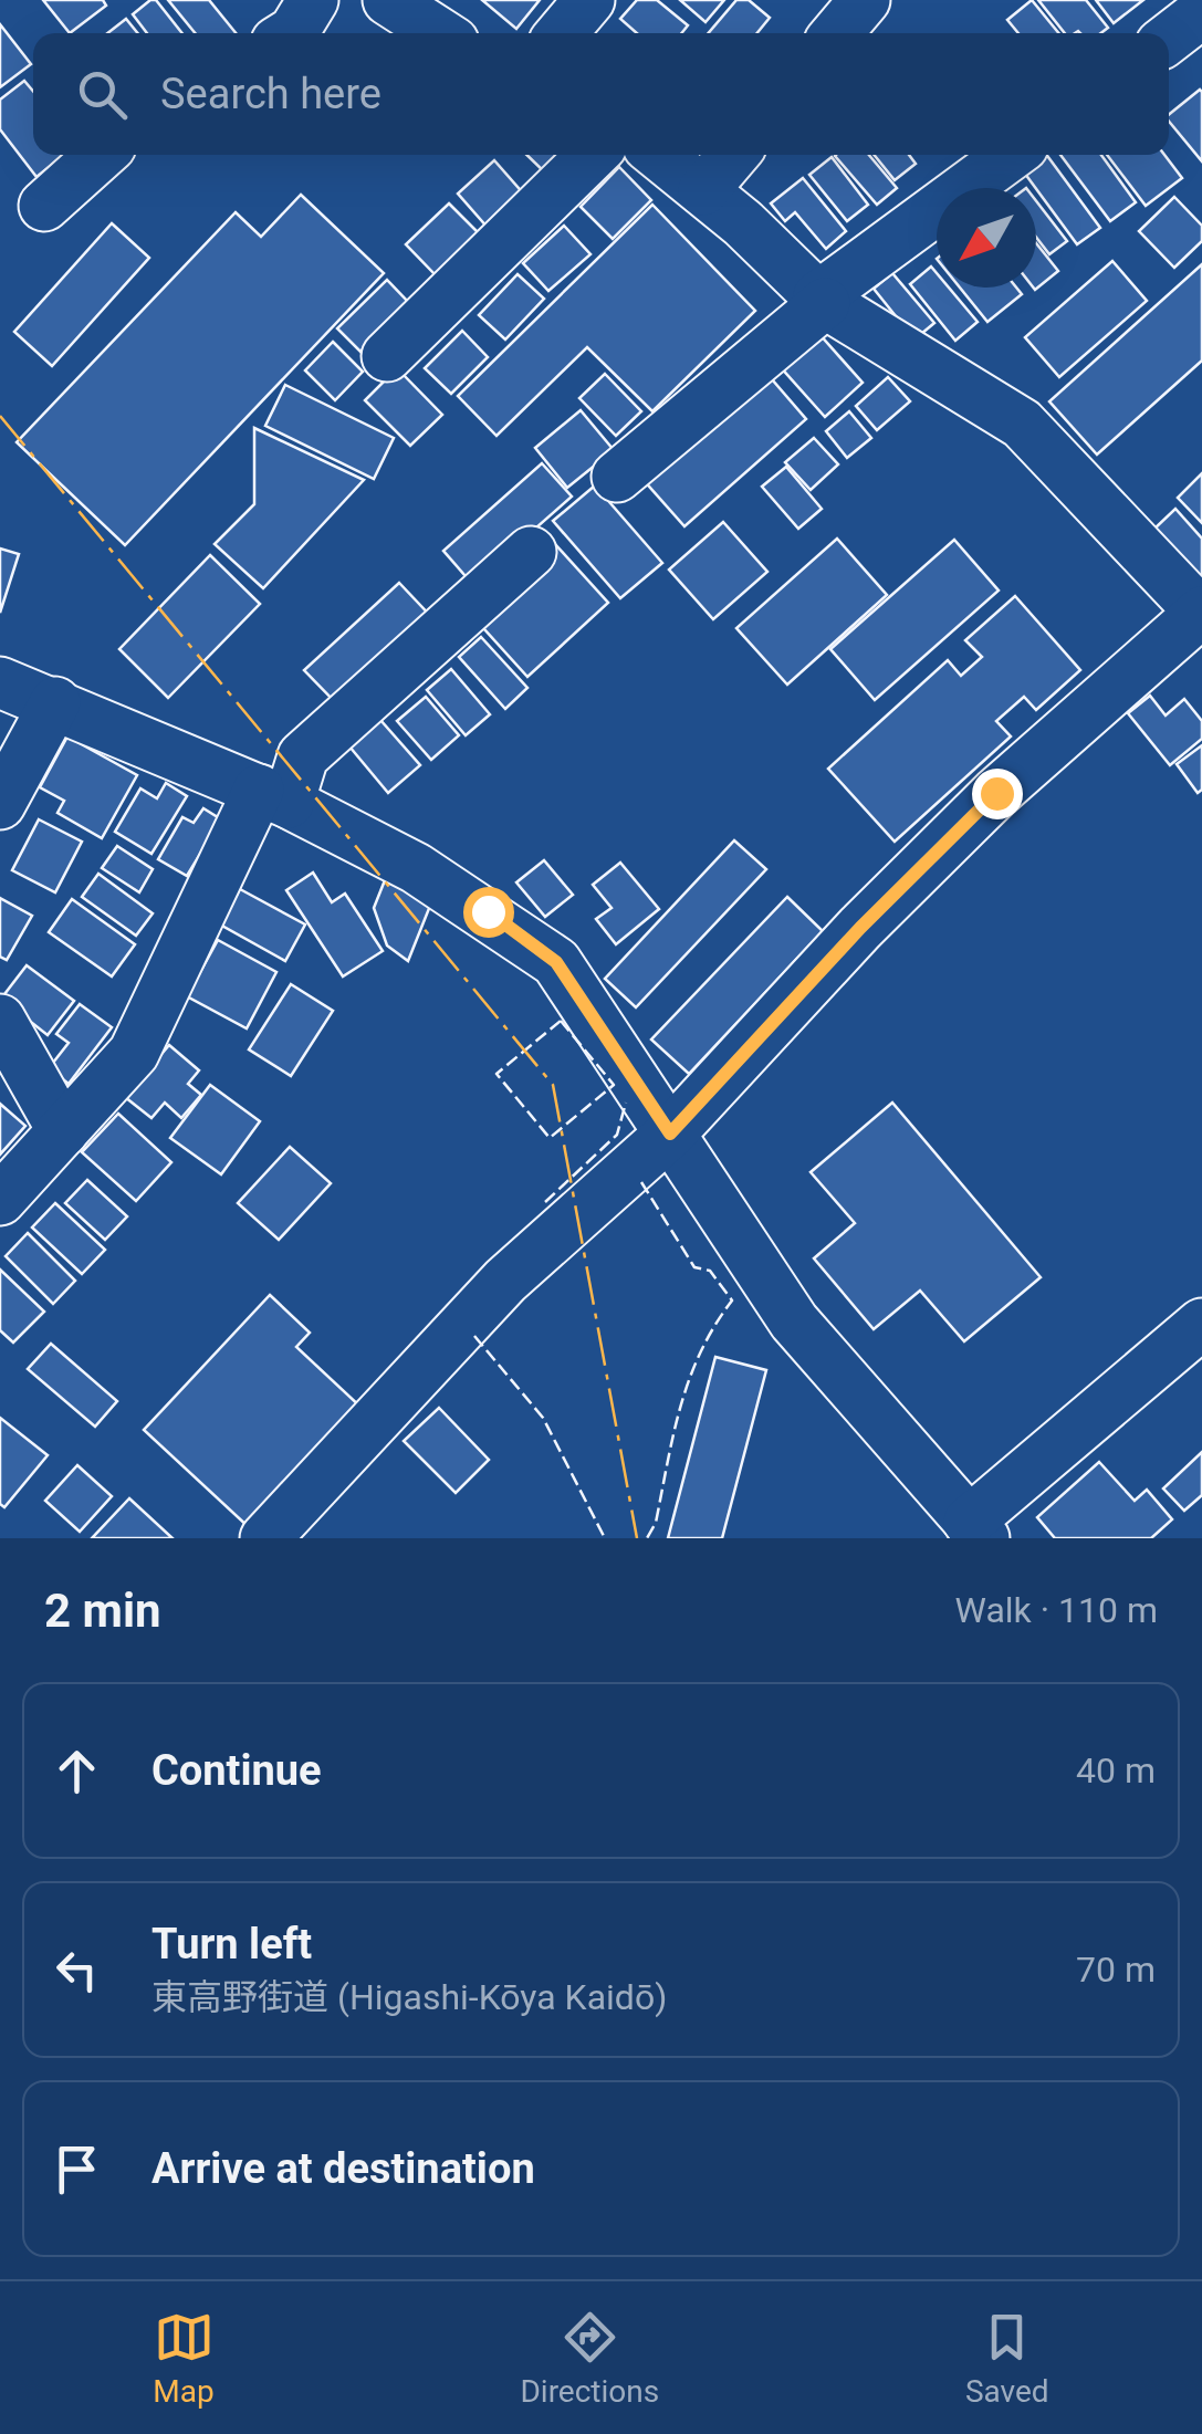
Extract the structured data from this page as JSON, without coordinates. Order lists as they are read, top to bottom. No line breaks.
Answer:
{"north":"bottom left","page":{"search":"Search here","heading":["2 min","Walk · 110 m"],"list":[["Continue","40 m"],["Turn left","東高野街道 (Higashi-Kōya Kaidō)","70 m"],"Arrive at destination"],"nav":["Map","Directions","Saved"]}}
